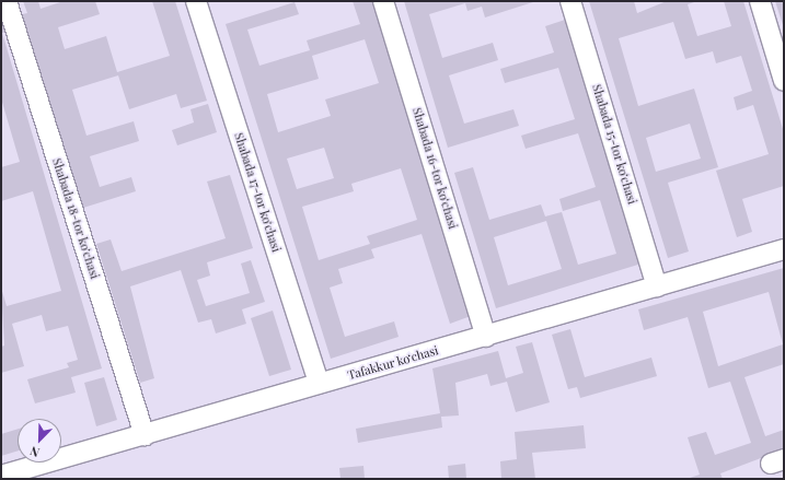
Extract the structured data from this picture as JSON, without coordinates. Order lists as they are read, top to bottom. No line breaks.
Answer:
{"streets":{"street":["Shabada 15-tor koʻchasi","Shabada 16-tor koʻchasi","Shabada 17-tor koʻchasi","Shabada 18-tor koʻchasi","Tafakkur koʻchasi"]},"crossings":[["Shabada 15-tor koʻchasi","Tafakkur koʻchasi"],["Shabada 16-tor koʻchasi","Tafakkur koʻchasi"],["Shabada 17-tor koʻchasi","Tafakkur koʻchasi"],["Shabada 18-tor koʻchasi","Tafakkur koʻchasi"]],"north":"bottom left"}
